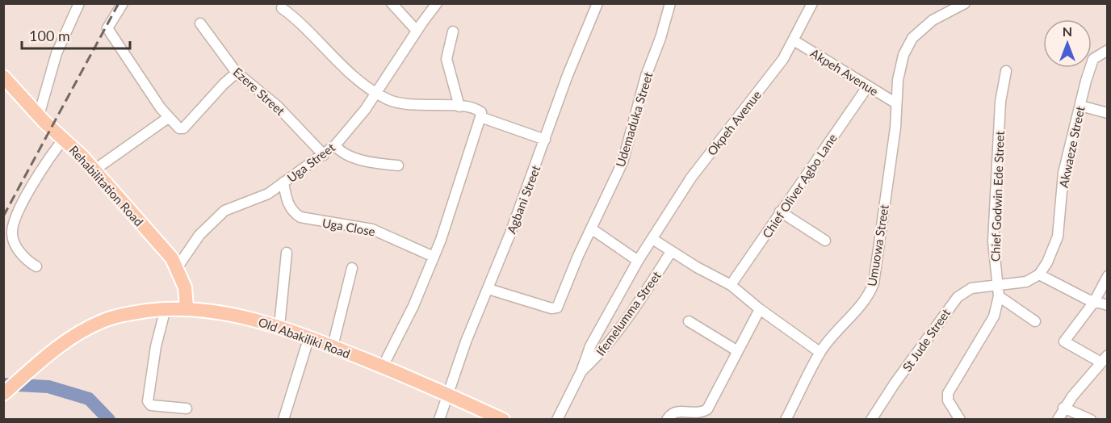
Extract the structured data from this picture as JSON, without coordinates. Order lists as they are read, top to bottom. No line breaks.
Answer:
{"streets":{"main road":["Rehabilitation Road","Old Abakiliki Road"],"street":["Akpeh Avenue","Ezere Street","Udemaduka Street","Okpeh Avenue","Akwaeze Street","Uga Street","Chief Oliver Agbo Lane","Chief Godwin Ede Street","Agbani Street","Uga Close","Umuowa Street","Ifemelumma Street","St Jude Street"]},"crossings":[["Akpeh Avenue","Okpeh Avenue"],["Akpeh Avenue","Chief Oliver Agbo Lane"],["Akpeh Avenue","Umuowa Street"],["Ezere Street","Uga Street"],["Udemaduka Street","Agbani Street"],["Uga Street","Rehabilitation Road"],["Uga Street","Uga Close"],["Rehabilitation Road","Old Abakiliki Road"],["Chief Godwin Ede Street","St Jude Street"],["Agbani Street","Old Abakiliki Road"]],"scale_bar":"100 m","north":"top"}
